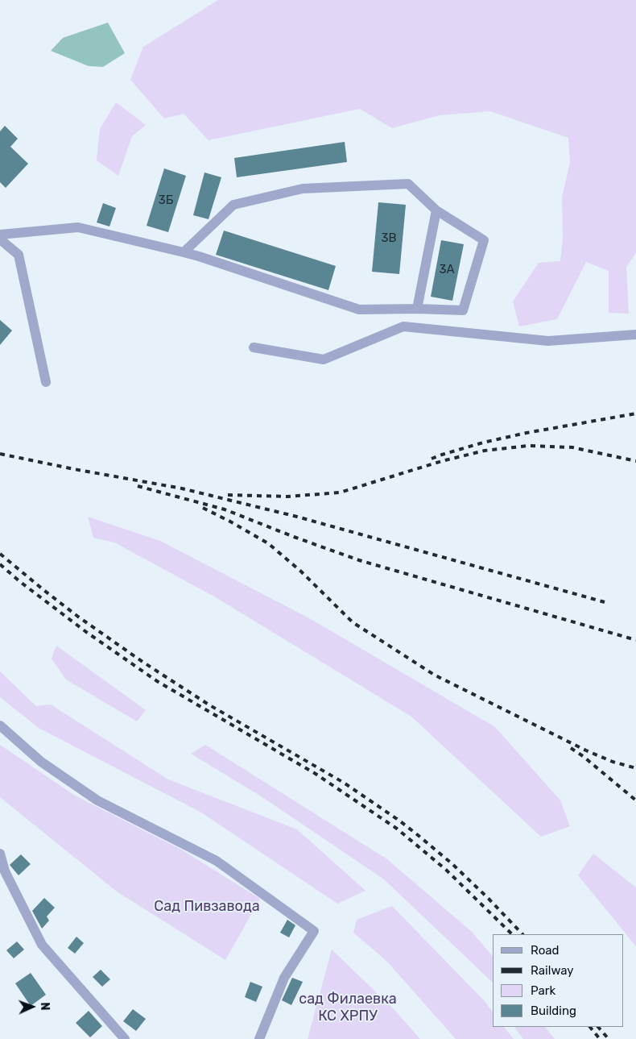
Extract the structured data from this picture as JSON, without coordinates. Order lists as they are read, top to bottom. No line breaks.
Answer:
{"parks":["Сад Пивзавода","сад Филаевка КС ХРПУ"],"house_numbers":["3Б","3В","3А"],"legend":["Road","Railway","Park","Building"],"north":"right"}
